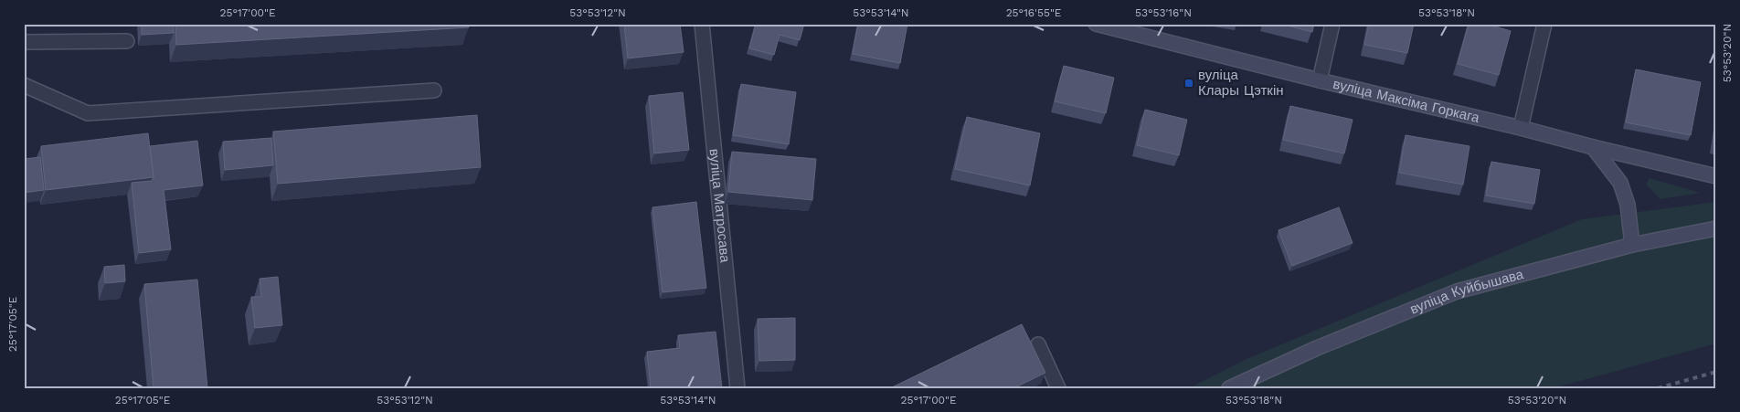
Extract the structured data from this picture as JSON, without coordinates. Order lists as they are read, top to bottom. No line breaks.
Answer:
{"streets":{"street":["вуліца Максіма Горкага","вуліца Матросава","вуліца Куйбышава"]},"places":{"transit":["вуліца Клары Цэткін"]},"coordinates":["25°17'00\"E","53°53'12\"N","53°53'14\"N","25°16'55\"E","53°53'16\"N","53°53'18\"N","53°53'20\"N","25°17'05\"E"]}
